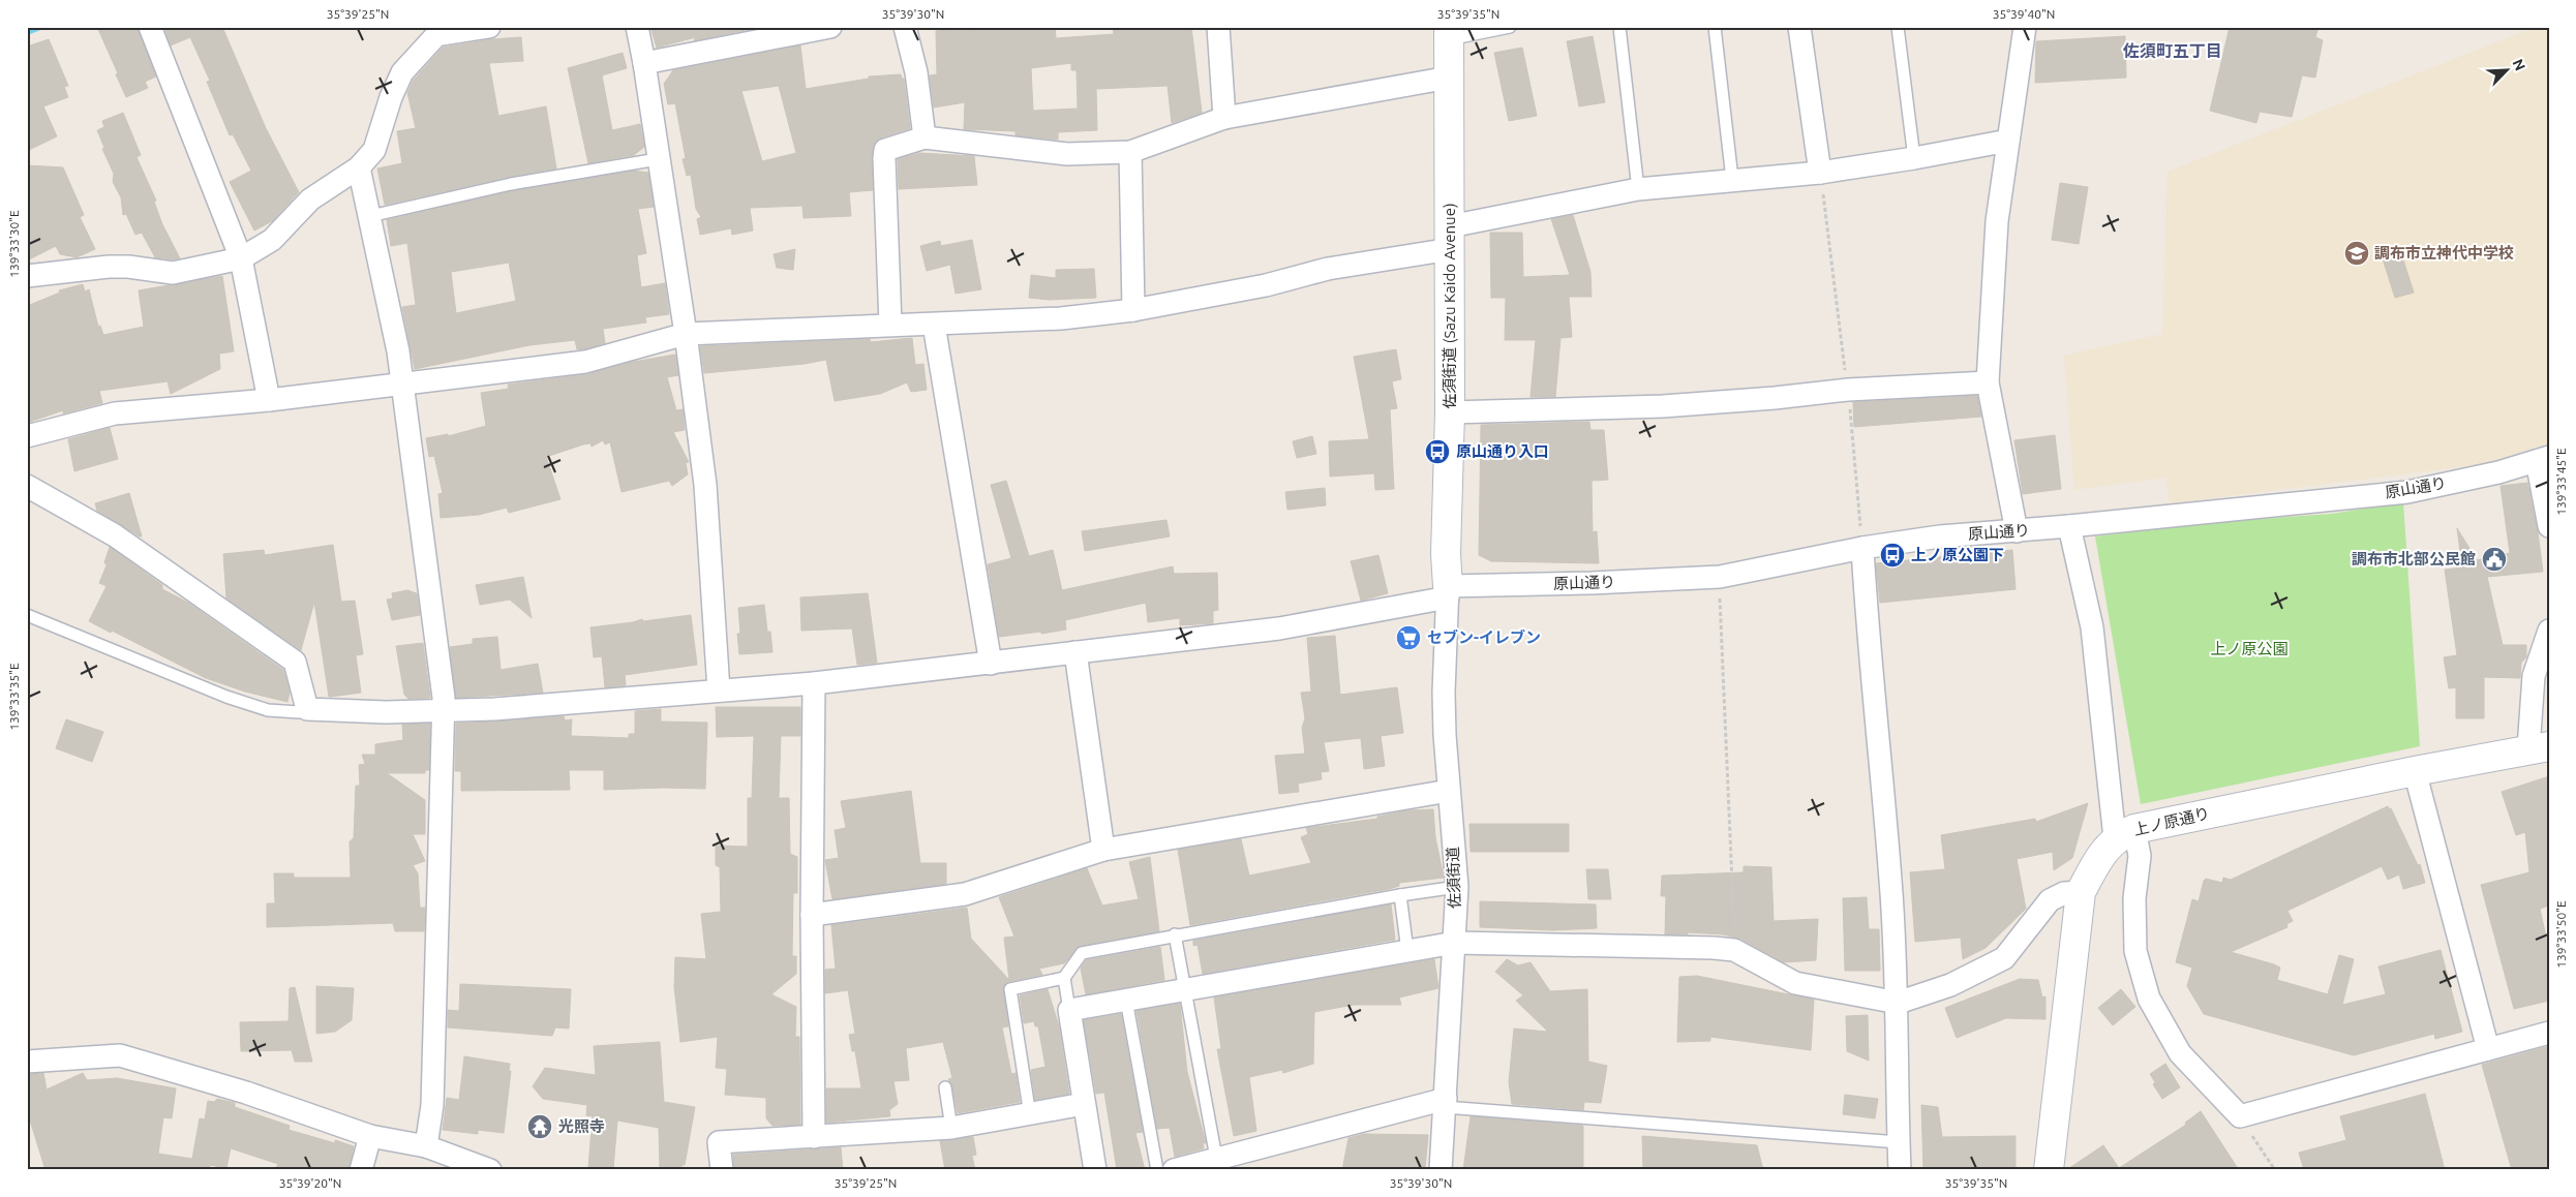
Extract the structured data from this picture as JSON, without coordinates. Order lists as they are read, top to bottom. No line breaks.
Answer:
{"streets":{"street":["佐須街道 (Sazu Kaido Avenue)","原山通り","上ノ原通り","佐須街道"]},"crossings":[["佐須街道 (Sazu Kaido Avenue)","原山通り"],["佐須街道 (Sazu Kaido Avenue)","佐須街道"],["原山通り","佐須街道"]],"districts":["佐須町五丁目"],"parks":["上ノ原公園"],"places":{"school or university":["調布市立神代中学校"],"bus stop":["原山通り入口","上ノ原公園下"],"public building":["調布市北部公民館"],"supermarket":["セブン-イレブン"],"temple":["光照寺"]},"north":"top right","coordinates":["35°39'25\"N","35°39'30\"N","35°39'35\"N","35°39'40\"N","139°33'30\"E","139°33'45\"E","139°33'35\"E","139°33'50\"E","35°39'20\"N"]}
